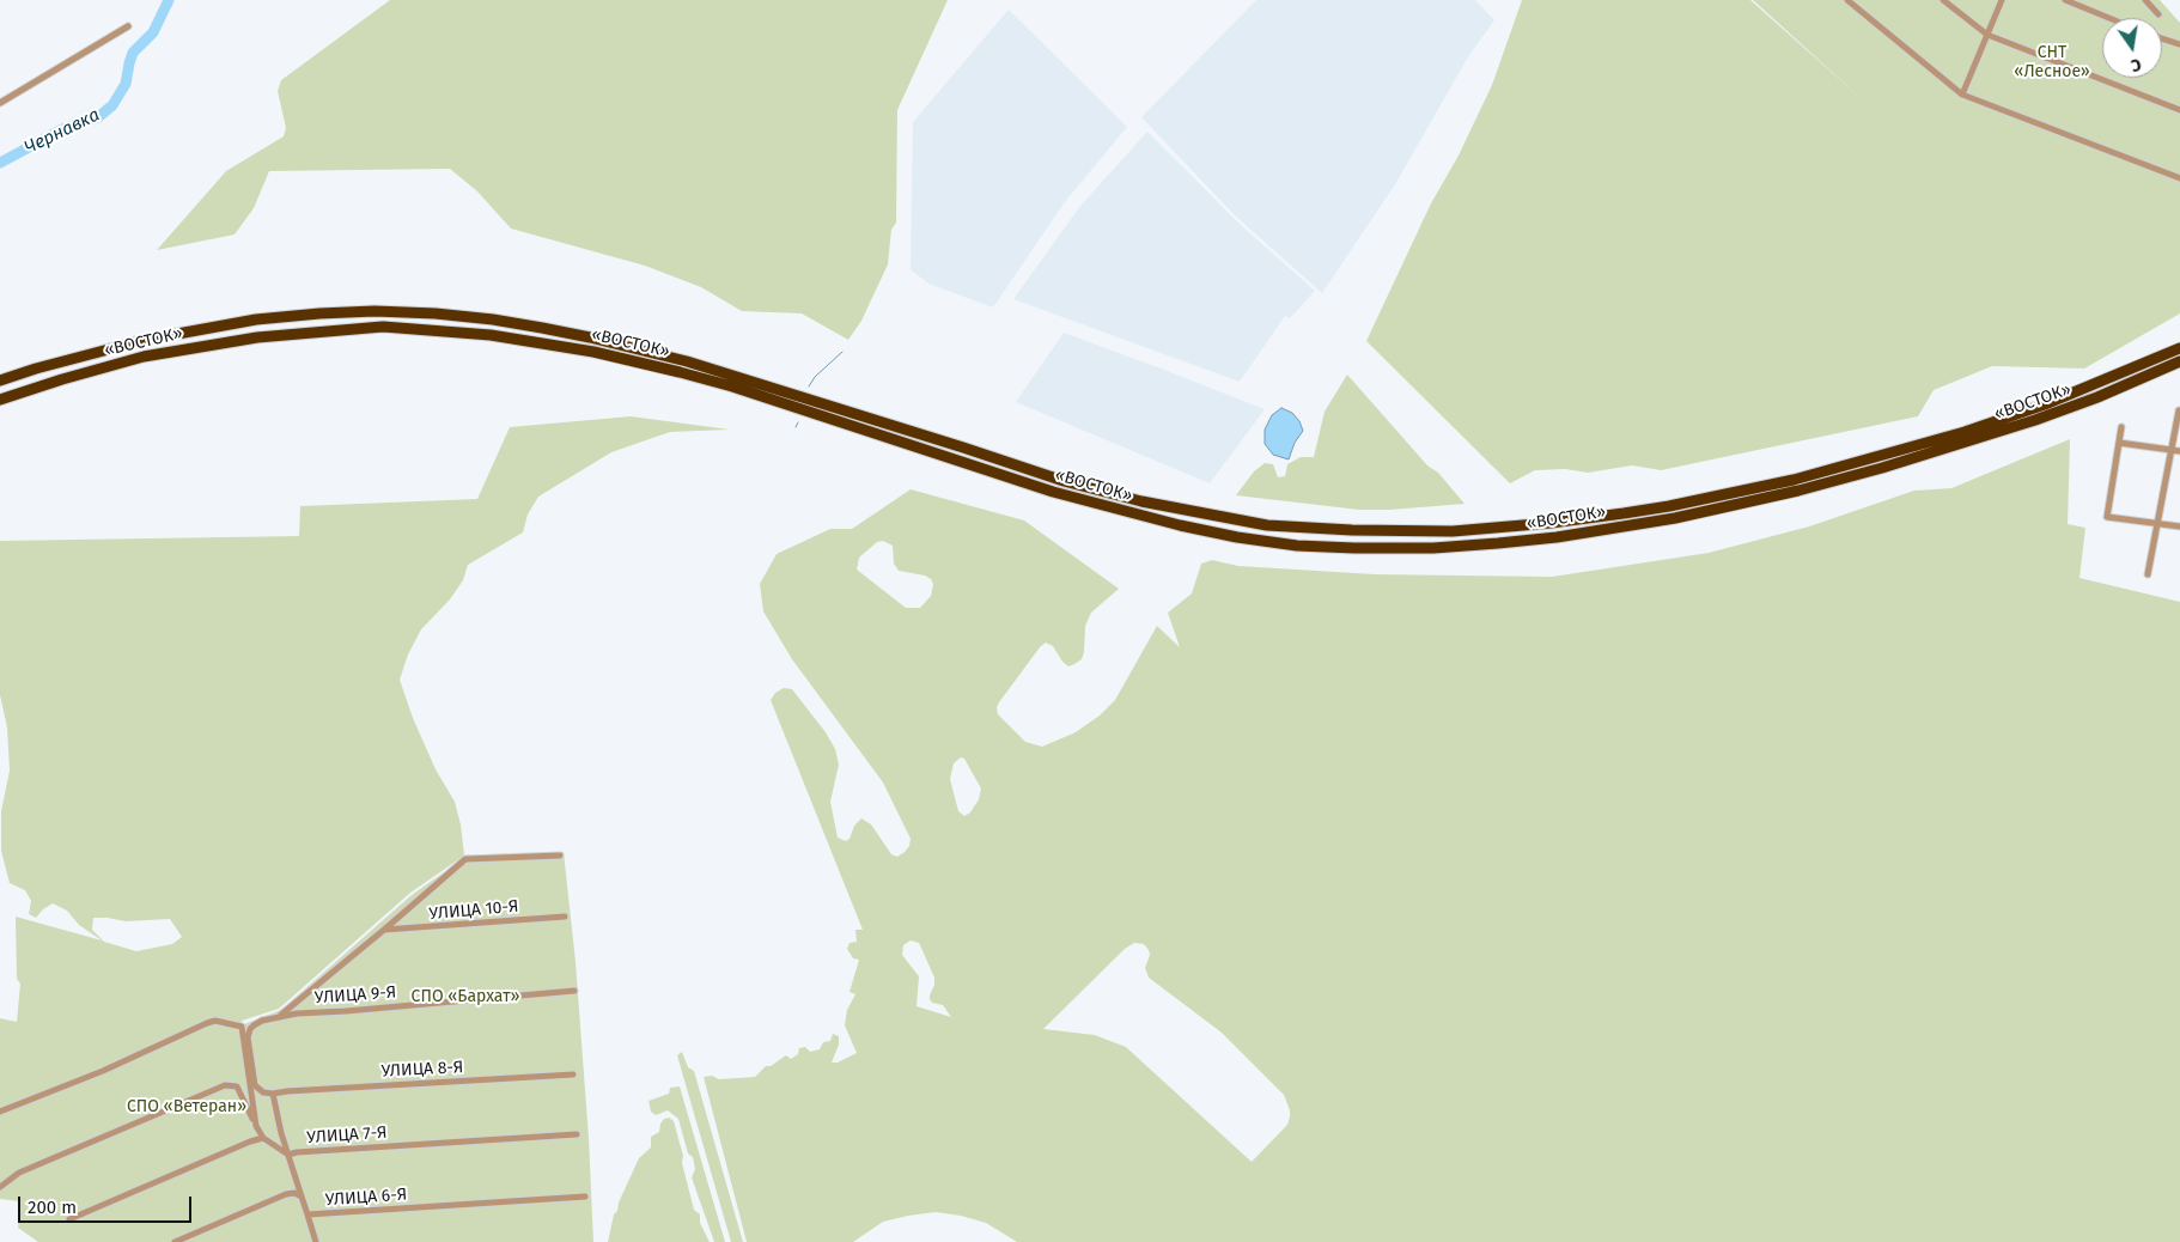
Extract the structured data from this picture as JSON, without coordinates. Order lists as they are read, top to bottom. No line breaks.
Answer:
{"streets":{"highway":["«ВОСТОК»"],"street":["УЛИЦА 10-Я","УЛИЦА 9-Я","УЛИЦА 8-Я","УЛИЦА 7-Я","УЛИЦА 6-Я"]},"crossings":[["УЛИЦА 9-Я","УЛИЦА 8-Я"]],"water":["Чернавка"],"parks":["СНТ «Лесное»","СПО «Бархат»","СПО «Ветеран»"],"scale_bar":"200 m","north":"bottom"}
